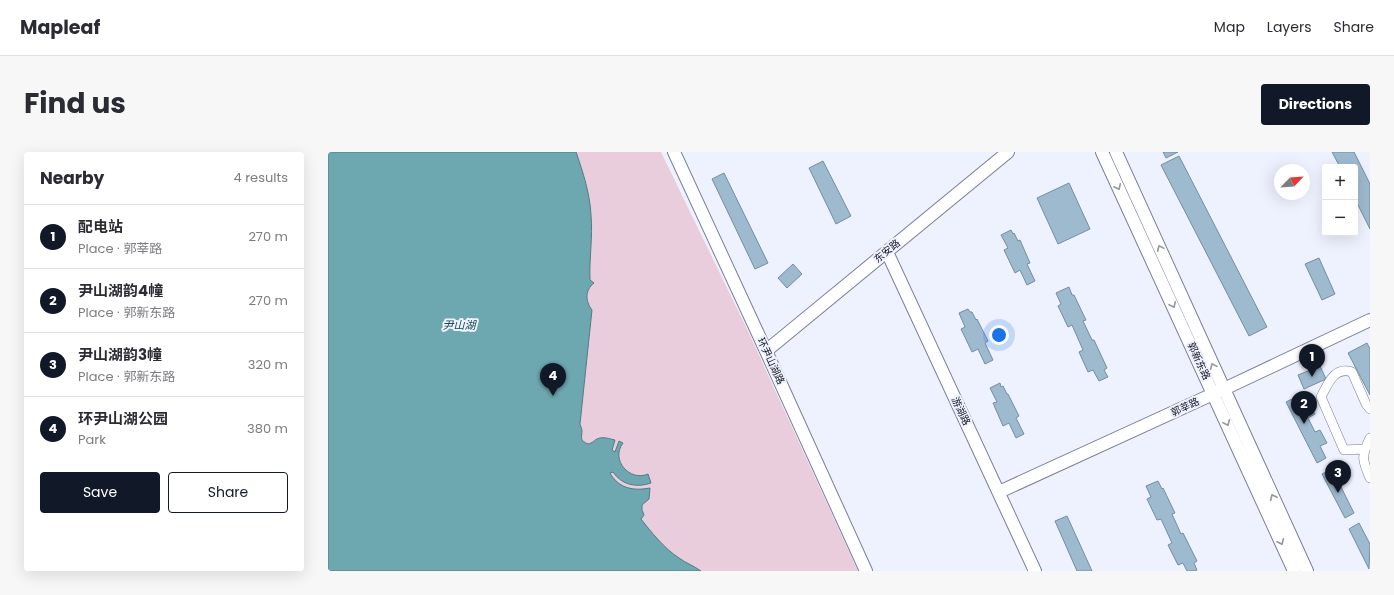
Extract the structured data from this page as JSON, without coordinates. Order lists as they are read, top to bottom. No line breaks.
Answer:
{"streets":{"street":["东安路","环尹山湖路","郭新东路","郭莘路","游湖路"]},"crossings":[["东安路","环尹山湖路"],["东安路","游湖路"],["郭新东路","郭莘路"],["郭莘路","游湖路"]],"water":["尹山湖"],"north":"top right","page":{"header":"Mapleaf","nav":["Map","Layers","Share"],"title":"Find us","buttons":["Directions",["Save","Share"]],"heading":["Nearby","4 results"],"map_buttons":["+","−"],"list":[{"mark":"1","name":"配电站","note":"Place · 郭莘路","value":"270 m"},{"mark":"2","name":"尹山湖韵4幢","note":"Place · 郭新东路","value":"270 m"},{"mark":"3","name":"尹山湖韵3幢","note":"Place · 郭新东路","value":"320 m"},{"mark":"4","name":"环尹山湖公园","note":"Park","value":"380 m"}],"pins":["1","4","2","3"]}}
